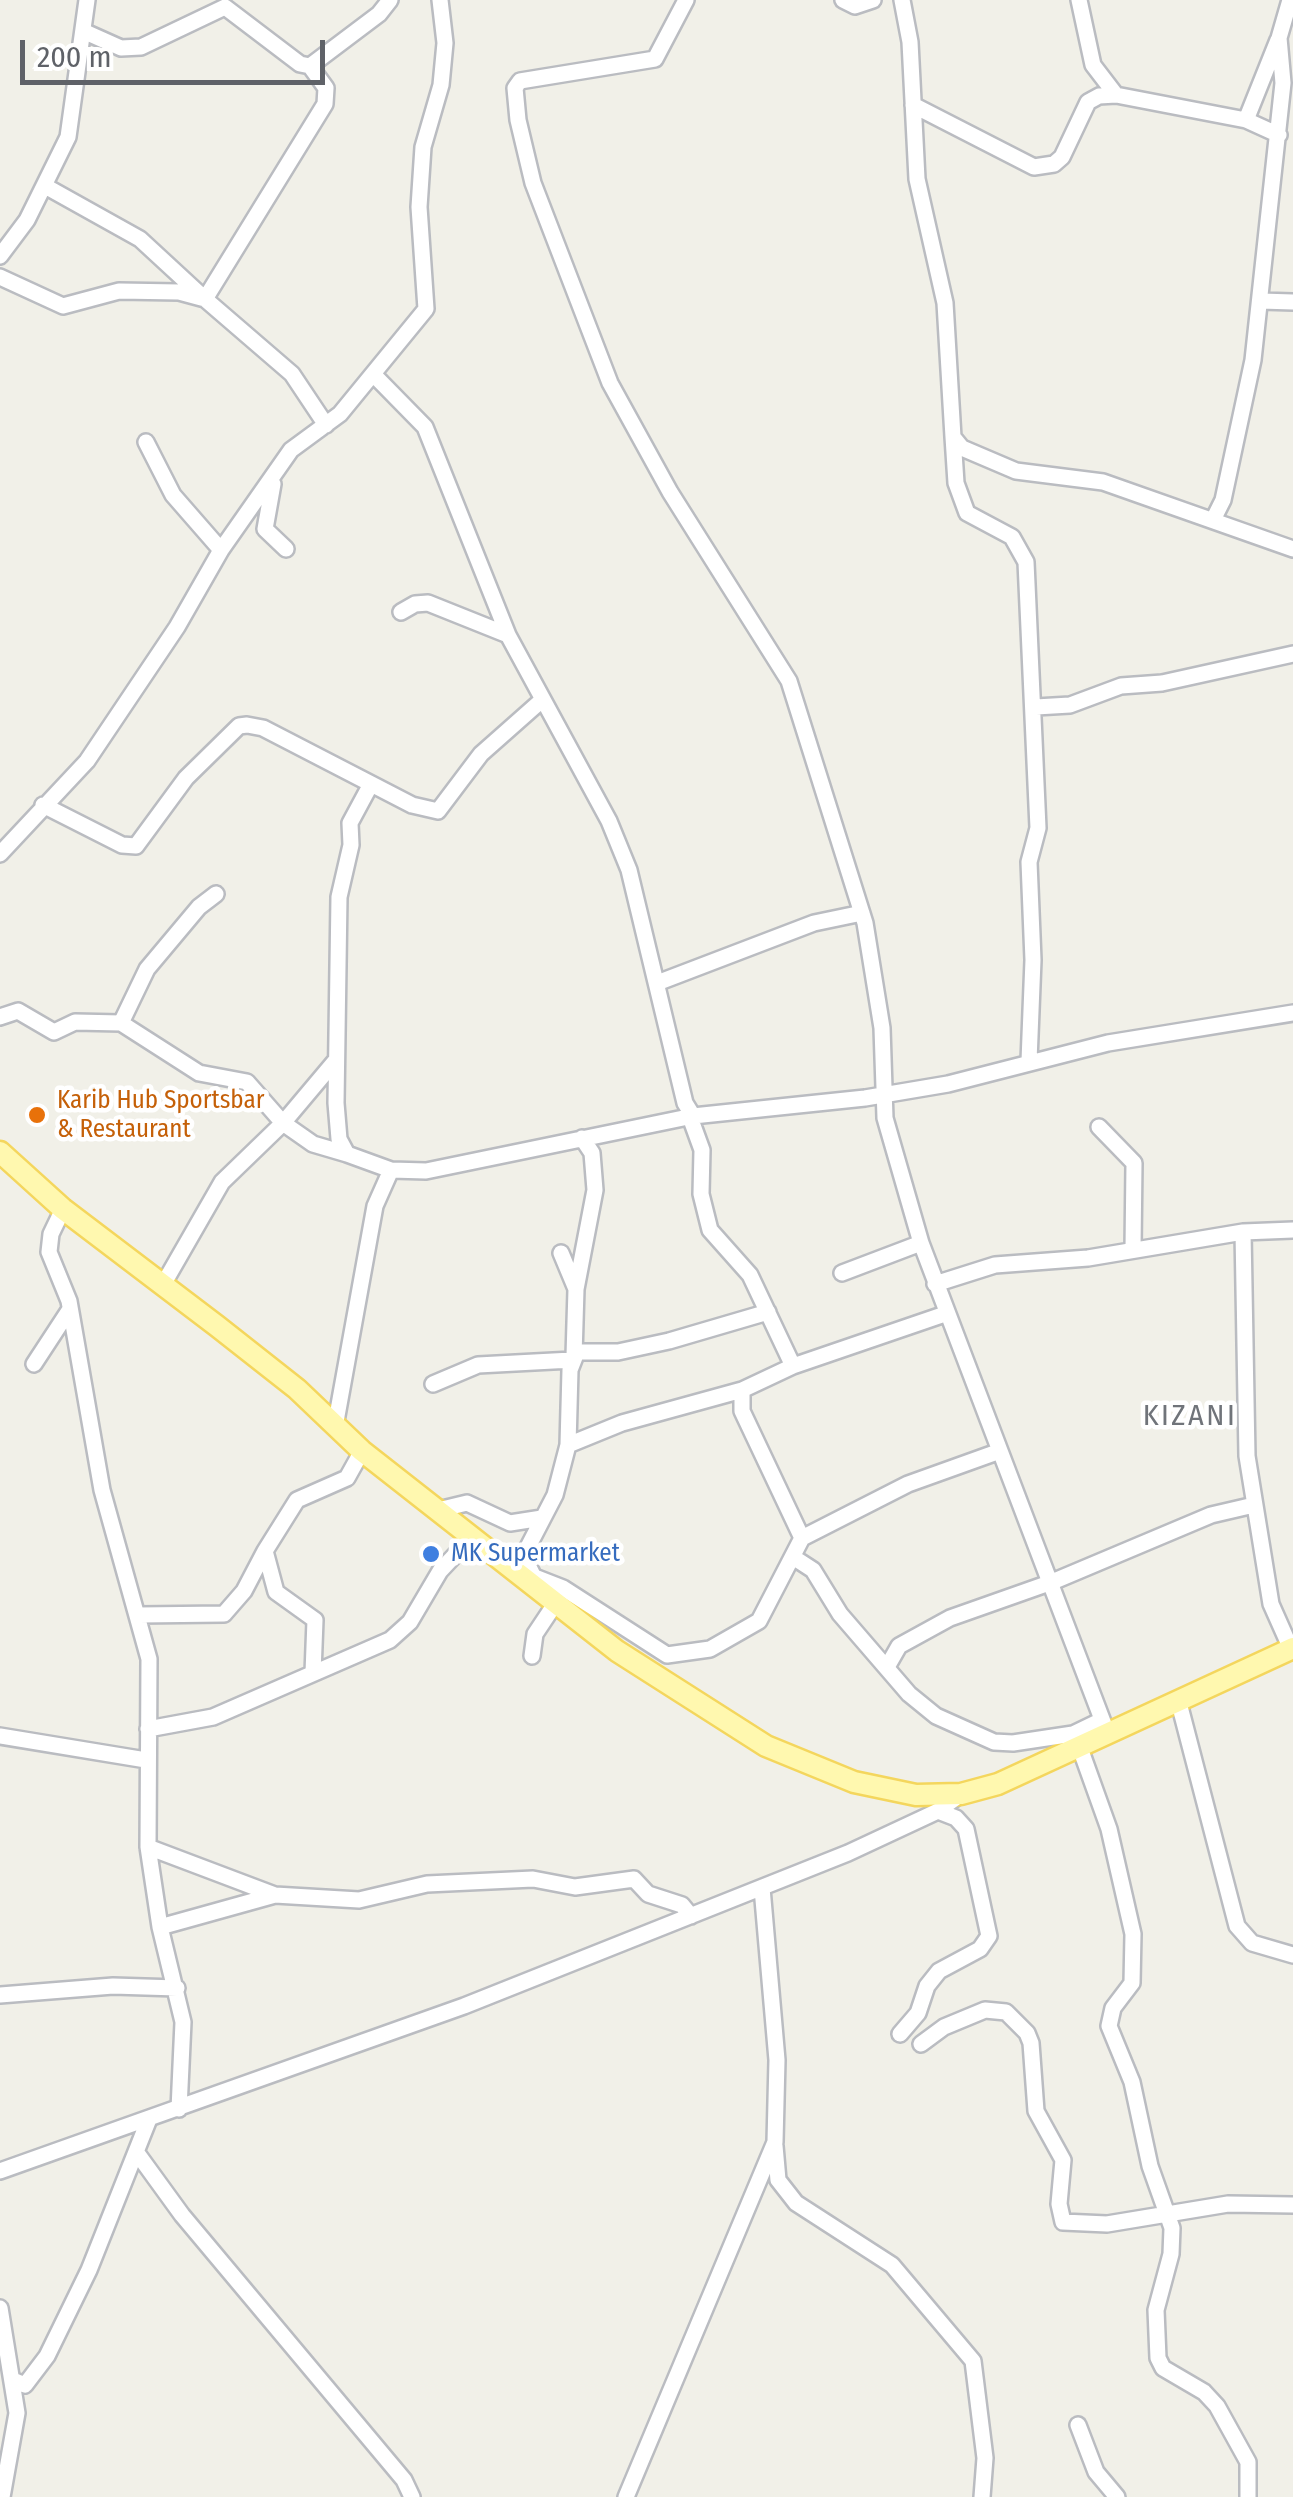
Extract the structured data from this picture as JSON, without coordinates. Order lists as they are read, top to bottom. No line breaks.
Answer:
{"districts":["KIZANI"],"places":["Karib Hub Sportsbar & Restaurant","MK Supermarket"],"scale_bar":"200 m"}
